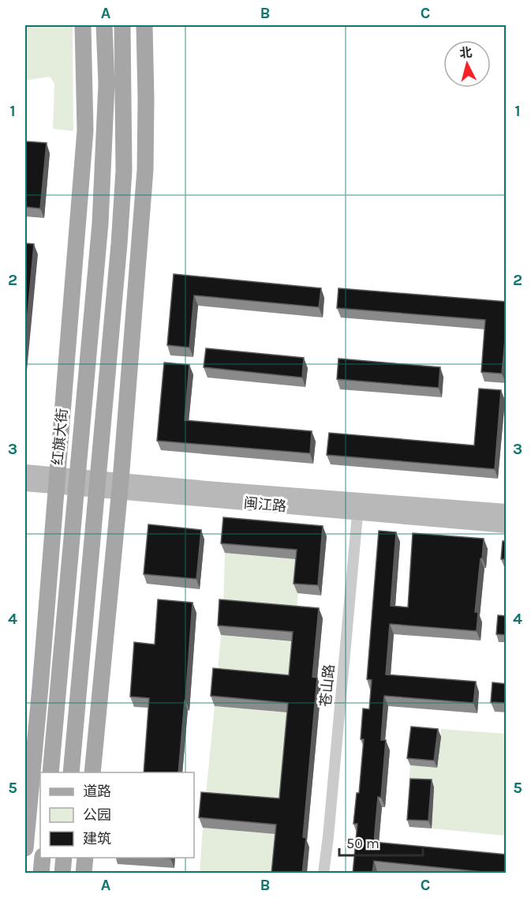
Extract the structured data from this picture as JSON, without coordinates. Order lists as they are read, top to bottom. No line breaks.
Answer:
{"streets":{"main road":["红旗大街","闽江路"],"street":["苍山路"]},"crossings":[["红旗大街","闽江路"],["闽江路","苍山路"]],"legend":["道路","公园","建筑"],"scale_bar":"50 m","north":"top","grid":{"columns":["A","B","C"],"rows":["1","2","3","4","5"]}}
